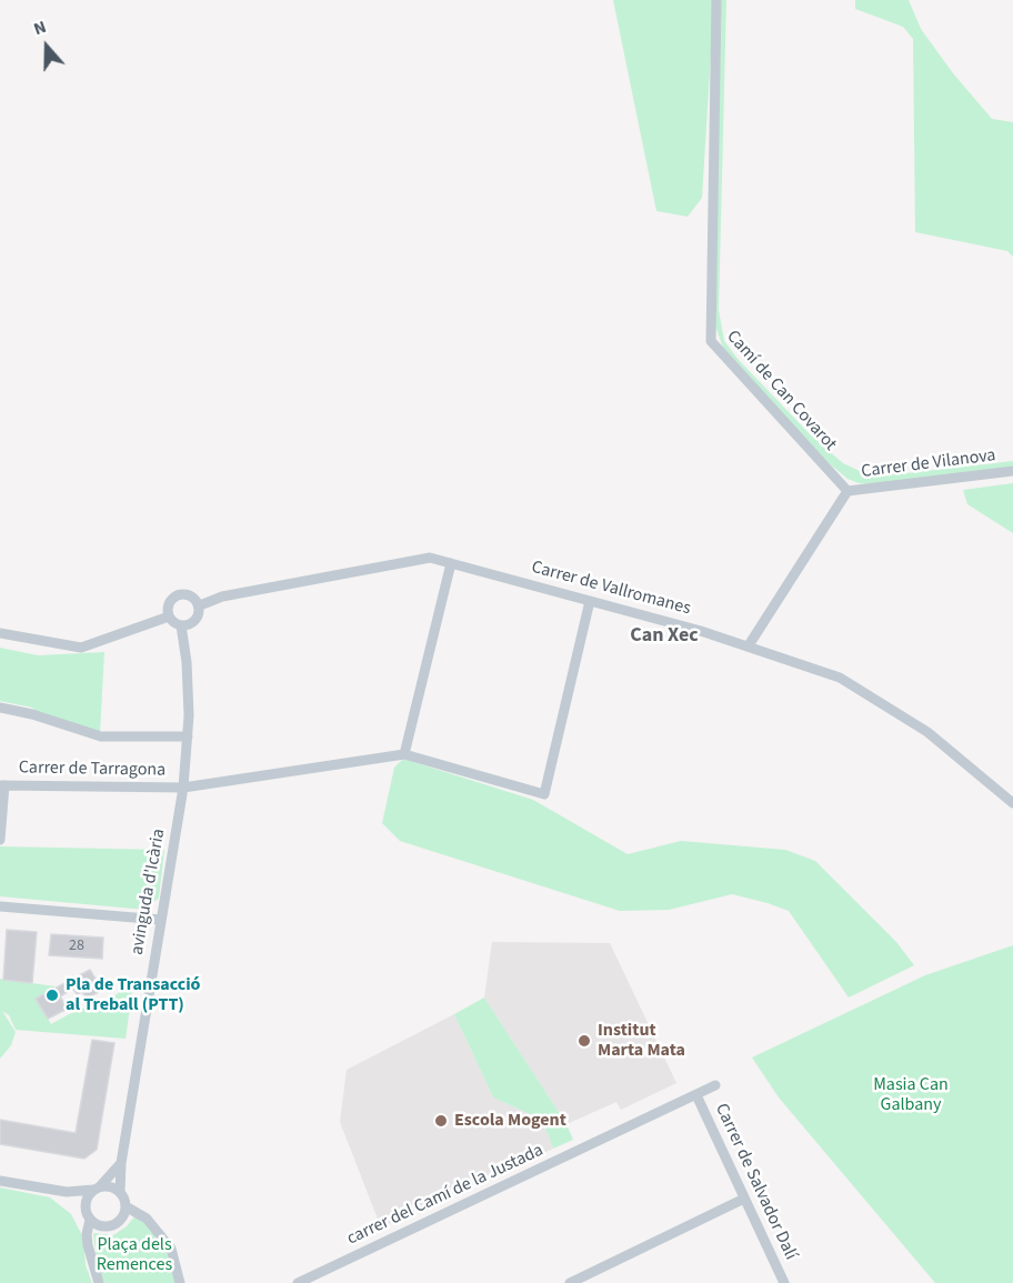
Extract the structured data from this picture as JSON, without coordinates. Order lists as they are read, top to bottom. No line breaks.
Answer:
{"streets":{"street":["Camí de Can Covarot","Carrer de Vilanova","Carrer de Vallromanes","Carrer de Tarragona","avinguda d'Icària","Carrer de Salvador Dalí","carrer del Camí de la Justada"]},"crossings":[["Camí de Can Covarot","Carrer de Vilanova"],["Carrer de Vallromanes","avinguda d'Icària"],["Carrer de Tarragona","avinguda d'Icària"],["Carrer de Salvador Dalí","carrer del Camí de la Justada"]],"districts":["Can Xec"],"parks":["Masia Can Galbany","Plaça dels Remences"],"places":["Pla de Transacció al Treball (PTT)","Institut Marta Mata","Escola Mogent"],"house_numbers":["28"],"north":"top"}
